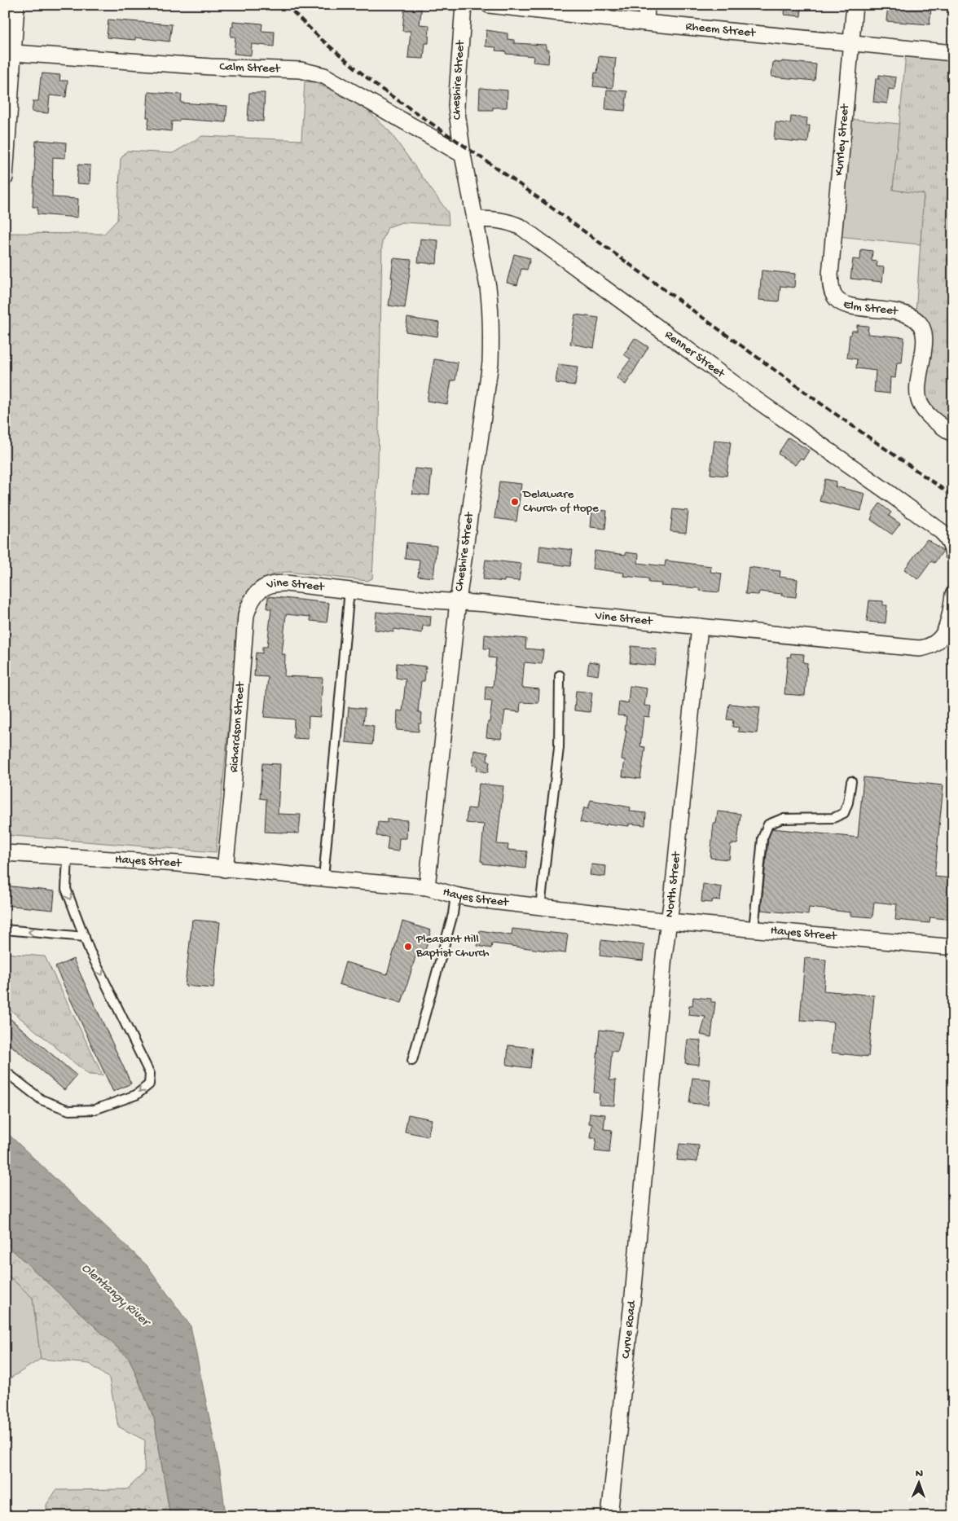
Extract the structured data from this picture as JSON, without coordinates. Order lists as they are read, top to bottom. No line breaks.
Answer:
{"streets":{"street":["Rheem Street","Calm Street","Cheshire Street","Kurrley Street","Elm Street","Renner Street","Vine Street","Richardson Street","Hayes Street","North Street","Curve Road"]},"crossings":[["Rheem Street","Kurrley Street"],["Calm Street","Cheshire Street"],["Cheshire Street","Renner Street"],["Cheshire Street","Vine Street"],["Cheshire Street","Hayes Street"],["Kurrley Street","Elm Street"],["Vine Street","Richardson Street"],["Vine Street","North Street"],["Richardson Street","Hayes Street"],["Hayes Street","North Street"],["North Street","Curve Road"]],"water":["Olentangy River"],"places":["Delaware Church of Hope","Pleasant Hill Baptist Church"],"north":"top"}
